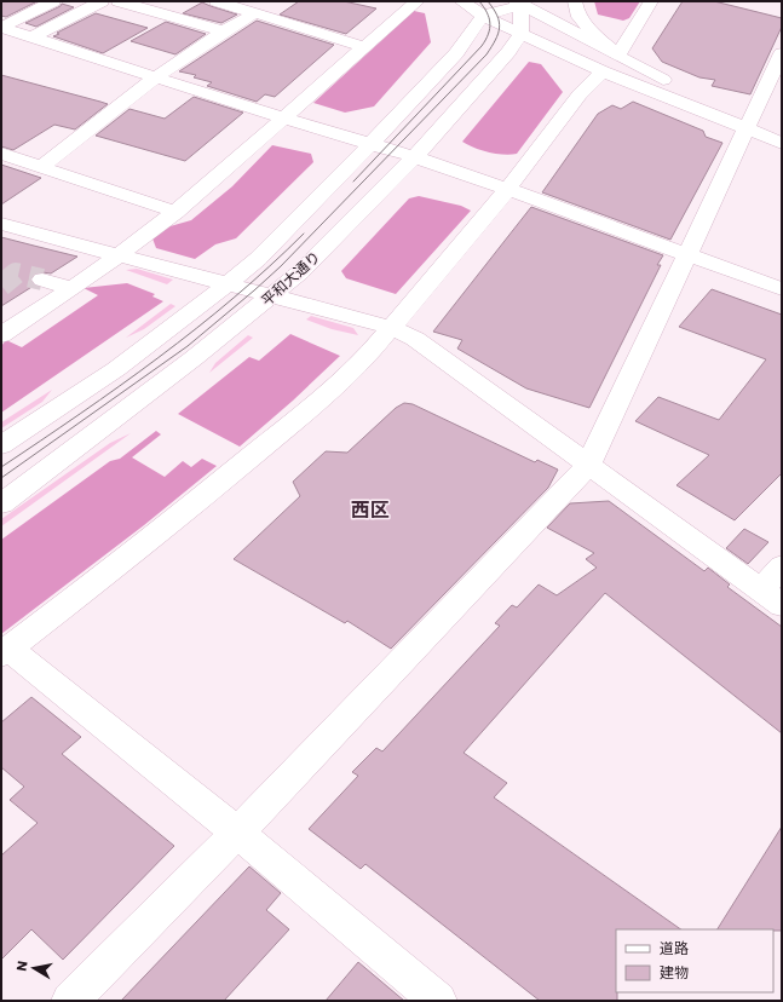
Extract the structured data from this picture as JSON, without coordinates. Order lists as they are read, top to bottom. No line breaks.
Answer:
{"streets":{"street":["平和大通り"]},"districts":["西区"],"legend":["道路","建物"],"north":"left"}
